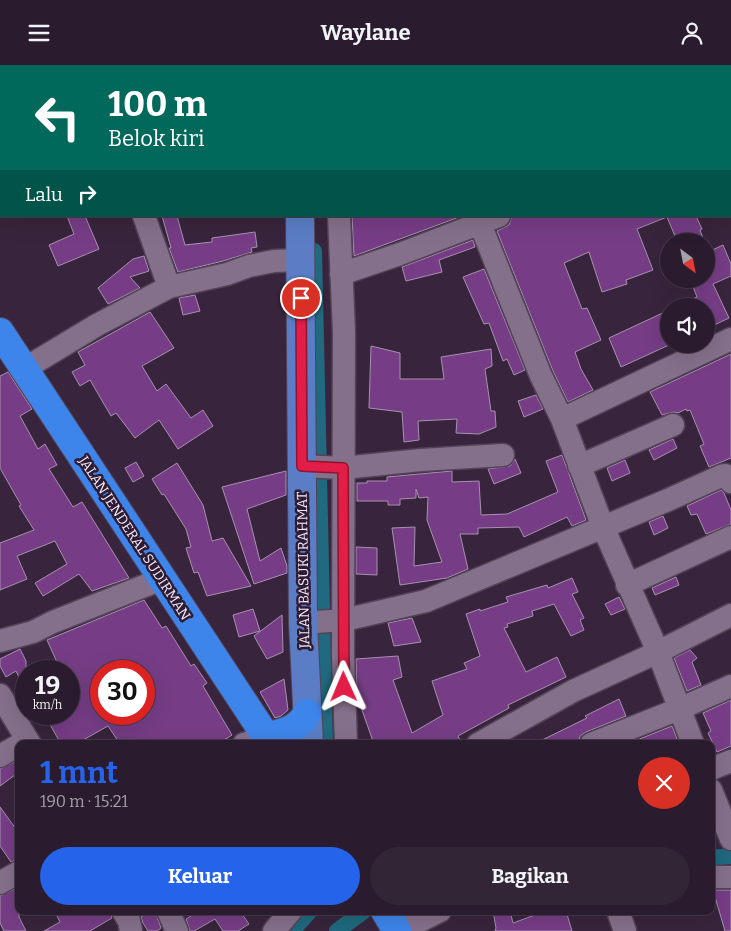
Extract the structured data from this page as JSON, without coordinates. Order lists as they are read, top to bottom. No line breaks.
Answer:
{"streets":{"highway":["JALAN JENDERAL SUDIRMAN"],"main road":["JALAN BASUKI RAHMAT"]},"north":"bottom right","page":{"header":"Waylane","turn":["100 m","Belok kiri"],"then":"Lalu","speed":"19 km/h","limit":"30","heading":["1 mnt","190 m · 15:21"],"buttons":["Keluar","Bagikan"]}}
